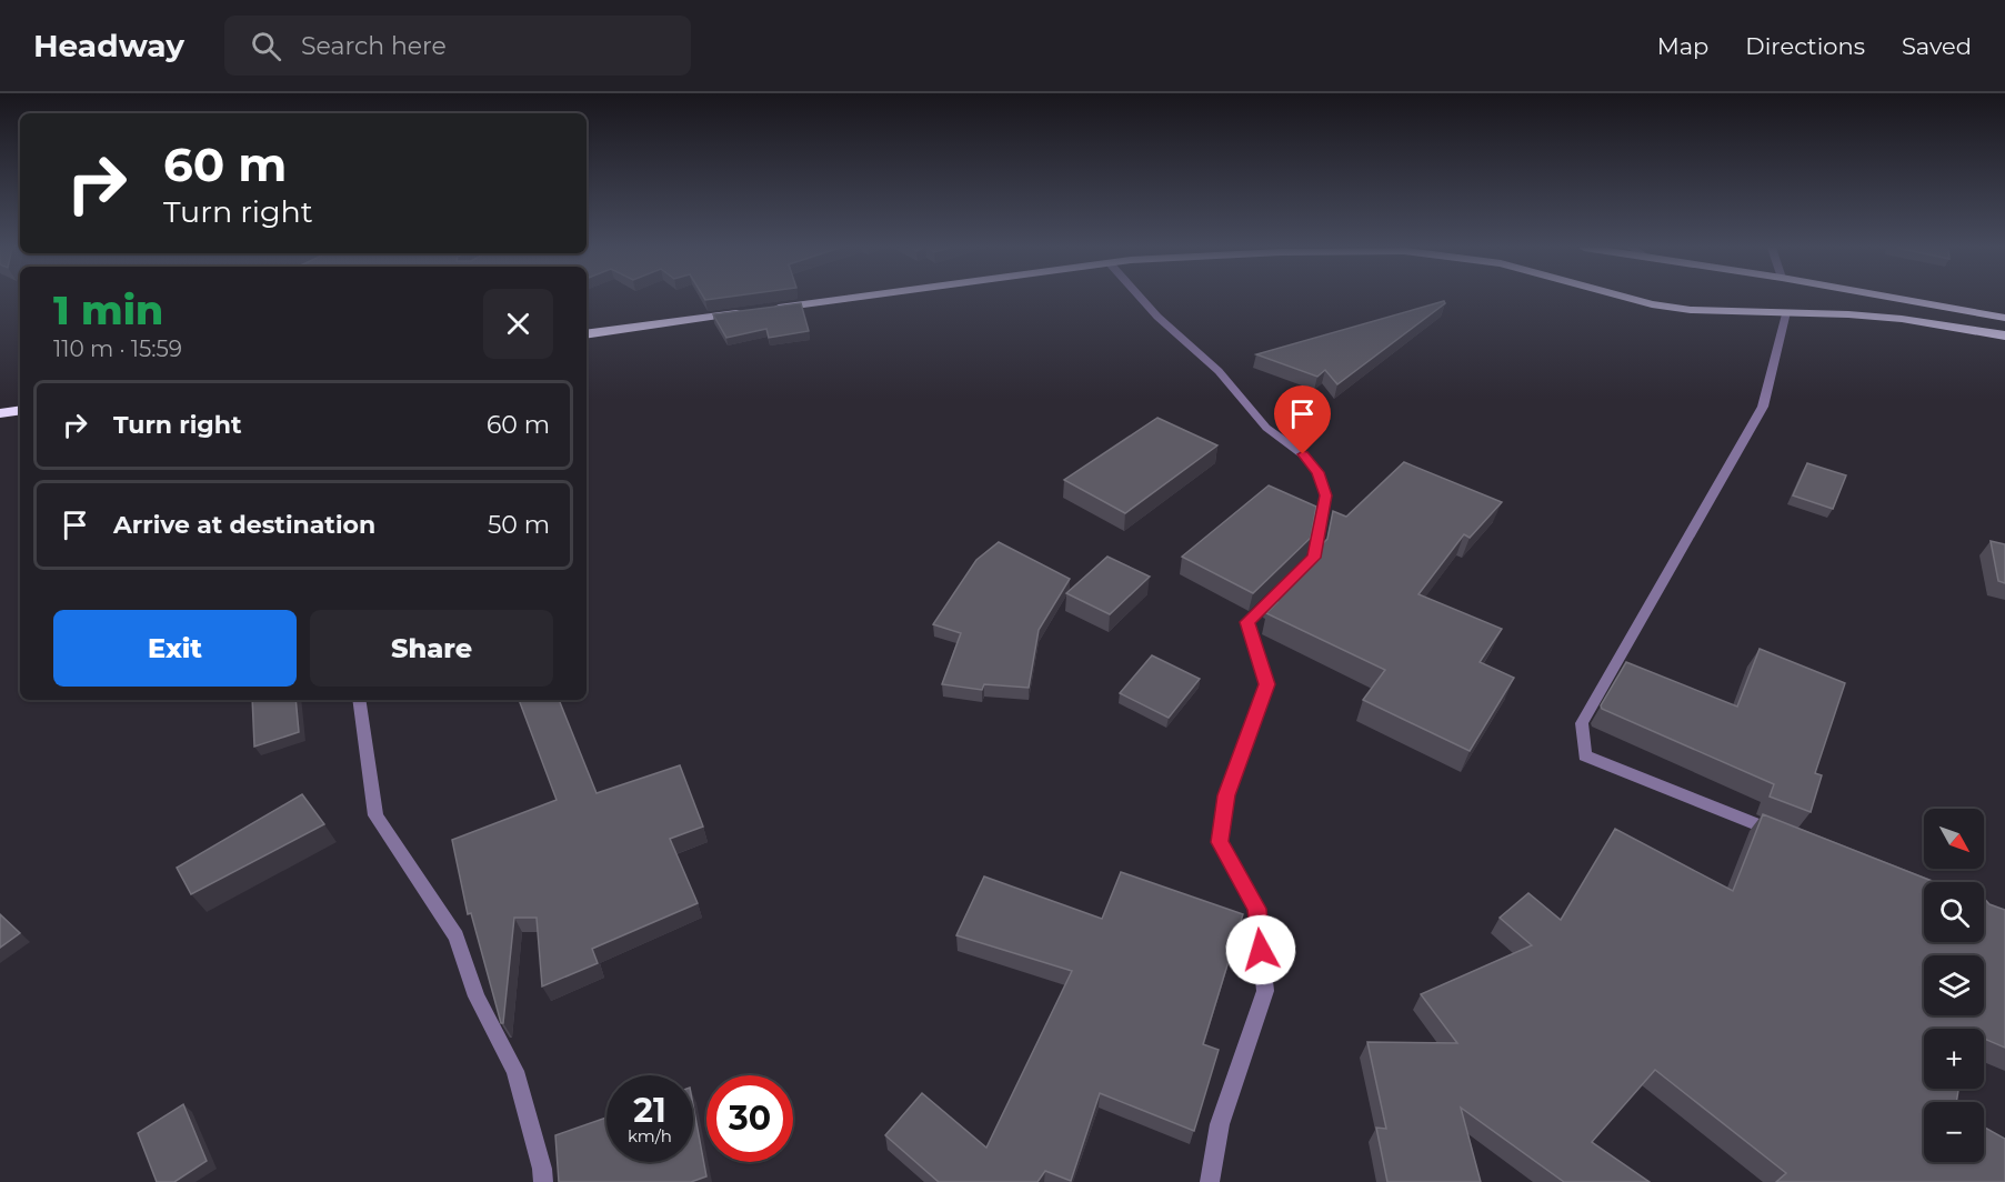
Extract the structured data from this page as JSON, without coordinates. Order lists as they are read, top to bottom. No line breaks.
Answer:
{"north":"bottom right","page":{"header":"Headway","search":"Search here","nav":["Map","Directions","Saved"],"turn":["60 m","Turn right"],"heading":["1 min","110 m · 15:59"],"list":[{"name":"Turn right","value":"60 m"},{"name":"Arrive at destination","value":"50 m"}],"buttons":["Exit","Share"],"map_buttons":["+","−"],"speed":"21 km/h","limit":"30"}}
